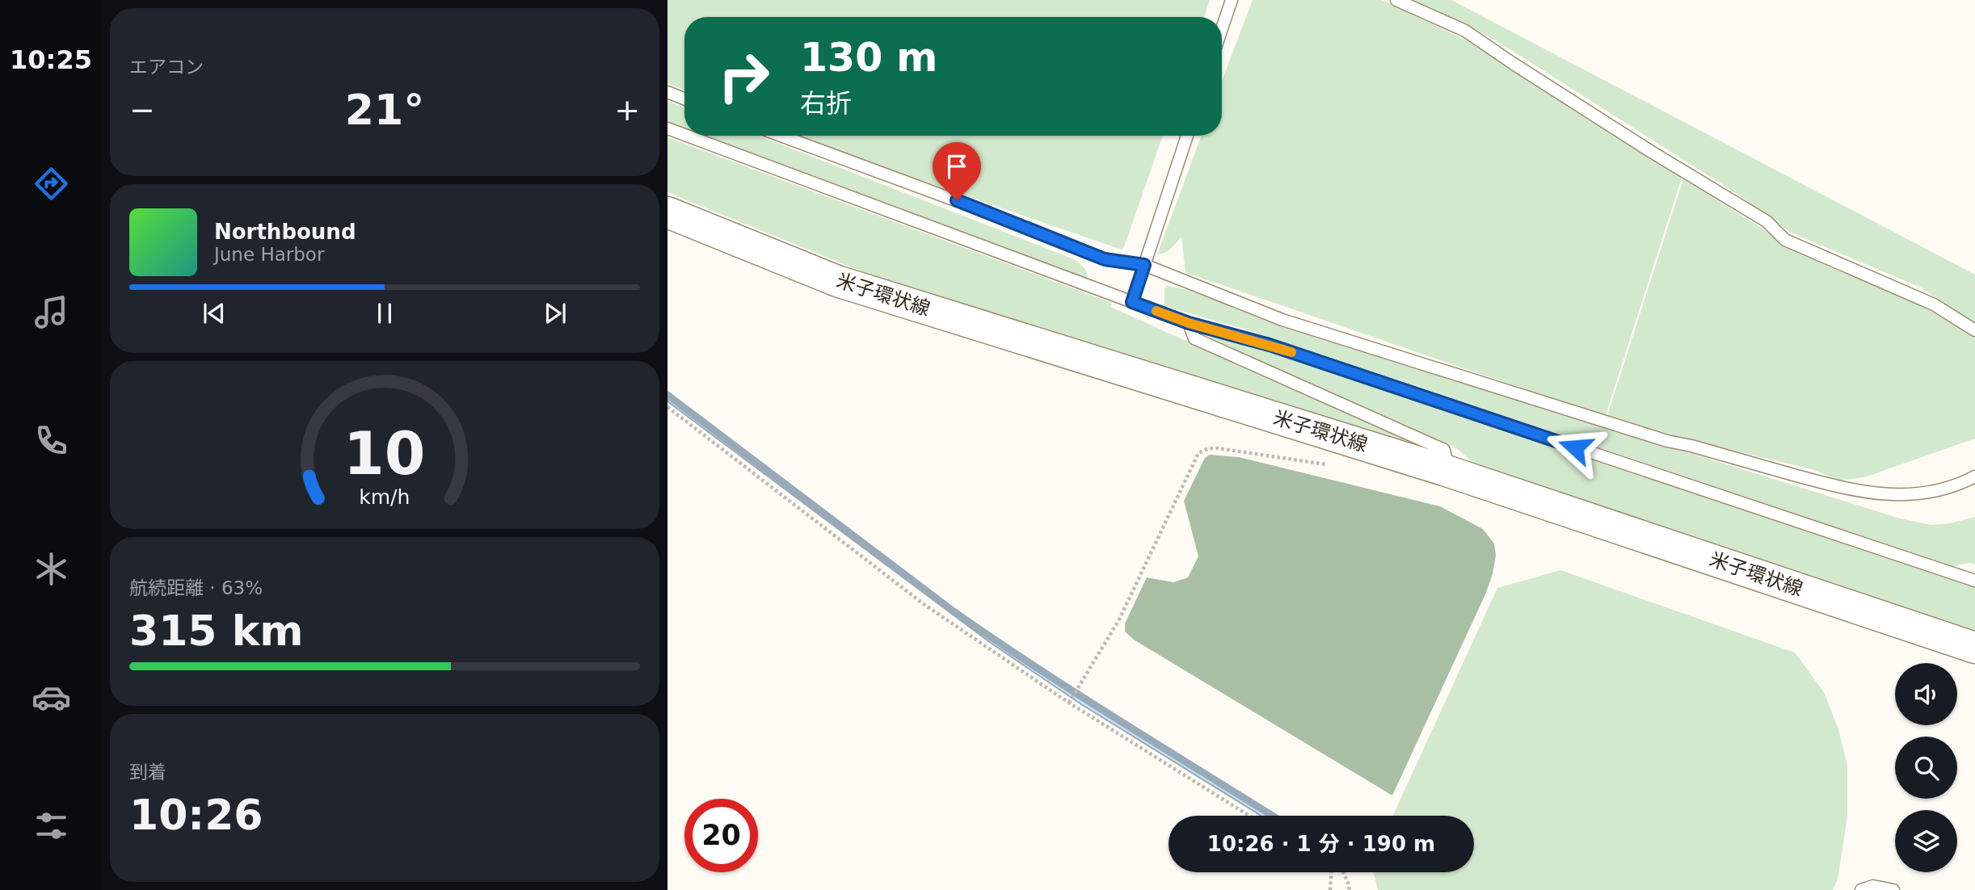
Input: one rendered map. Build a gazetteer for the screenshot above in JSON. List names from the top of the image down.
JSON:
{
  "streets": {
    "main road": ["米子環状線"]
  },
  "page": {
    "tabs": "10:25",
    "tile": [
      "エアコン",
      ["航続距離 · 63%", "315 km"],
      ["到着", "10:26"]
    ],
    "turn": ["130 m", "右折"],
    "heat": ["−", "21°", "+"],
    "song": ["Northbound", "June Harbor"],
    "limit": "20",
    "trip": "10:26 · 1 分 · 190 m",
    "gauge": ["10", "km/h"]
  }
}
